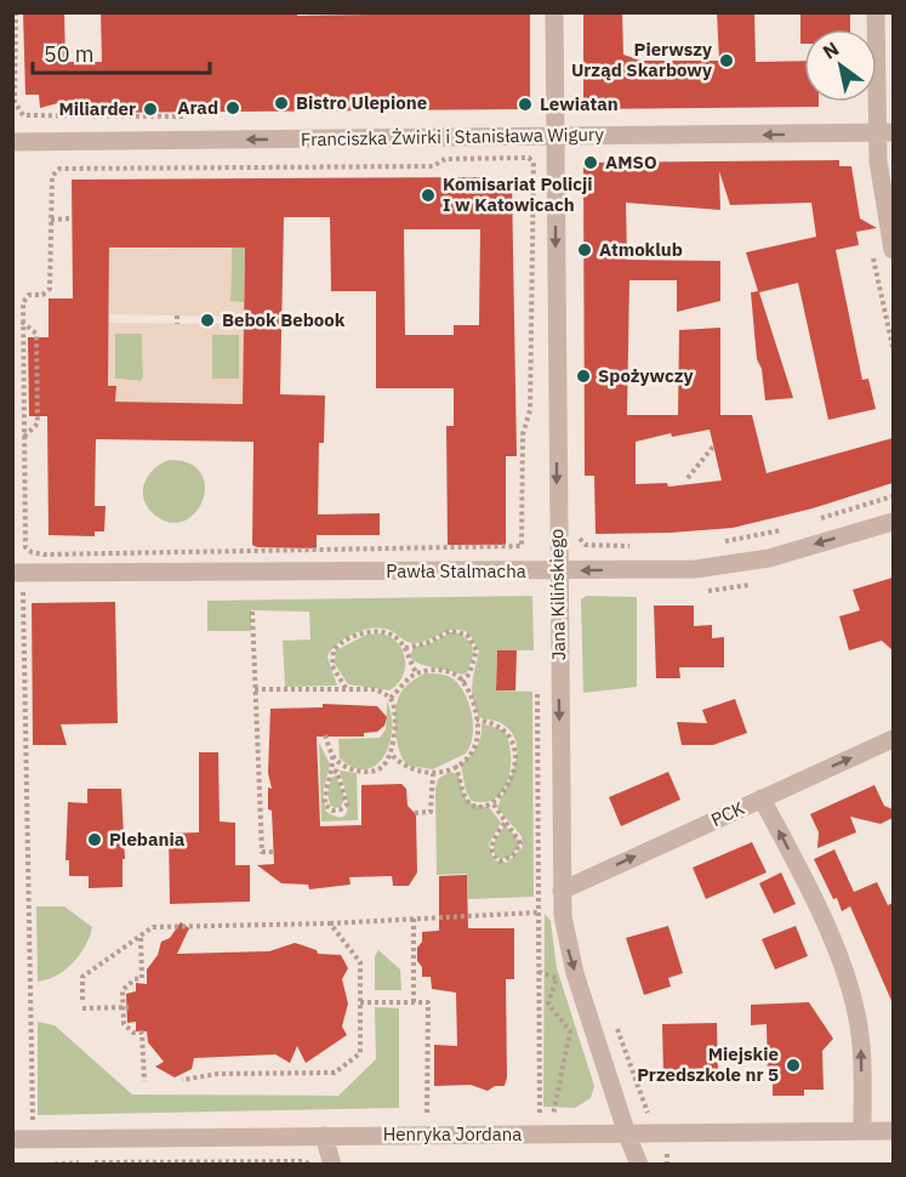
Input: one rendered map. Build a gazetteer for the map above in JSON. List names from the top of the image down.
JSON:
{
  "streets": {
    "street": [
      "Franciszka Żwirki i Stanisława Wigury",
      "Pawła Stalmacha",
      "Jana Kilińskiego",
      "PCK",
      "Henryka Jordana"
    ]
  },
  "crossings": [
    ["Franciszka Żwirki i Stanisława Wigury", "Jana Kilińskiego"],
    ["Pawła Stalmacha", "Jana Kilińskiego"],
    ["Jana Kilińskiego", "PCK"],
    ["Jana Kilińskiego", "Henryka Jordana"]
  ],
  "one_way": [
    "Franciszka Żwirki i Stanisława Wigury",
    "Pawła Stalmacha",
    "Jana Kilińskiego",
    "PCK"
  ],
  "places": [
    "Pierwszy Urząd Skarbowy",
    "Bistro Ulepione",
    "Lewiatan",
    "Arad",
    "Miliarder",
    "AMSO",
    "Komisariat Policji I w Katowicach",
    "Atmoklub",
    "Bebok Bebook",
    "Spożywczy",
    "Plebania",
    "Miejskie Przedszkole nr 5"
  ],
  "scale_bar": "50 m",
  "north": "top left"
}
